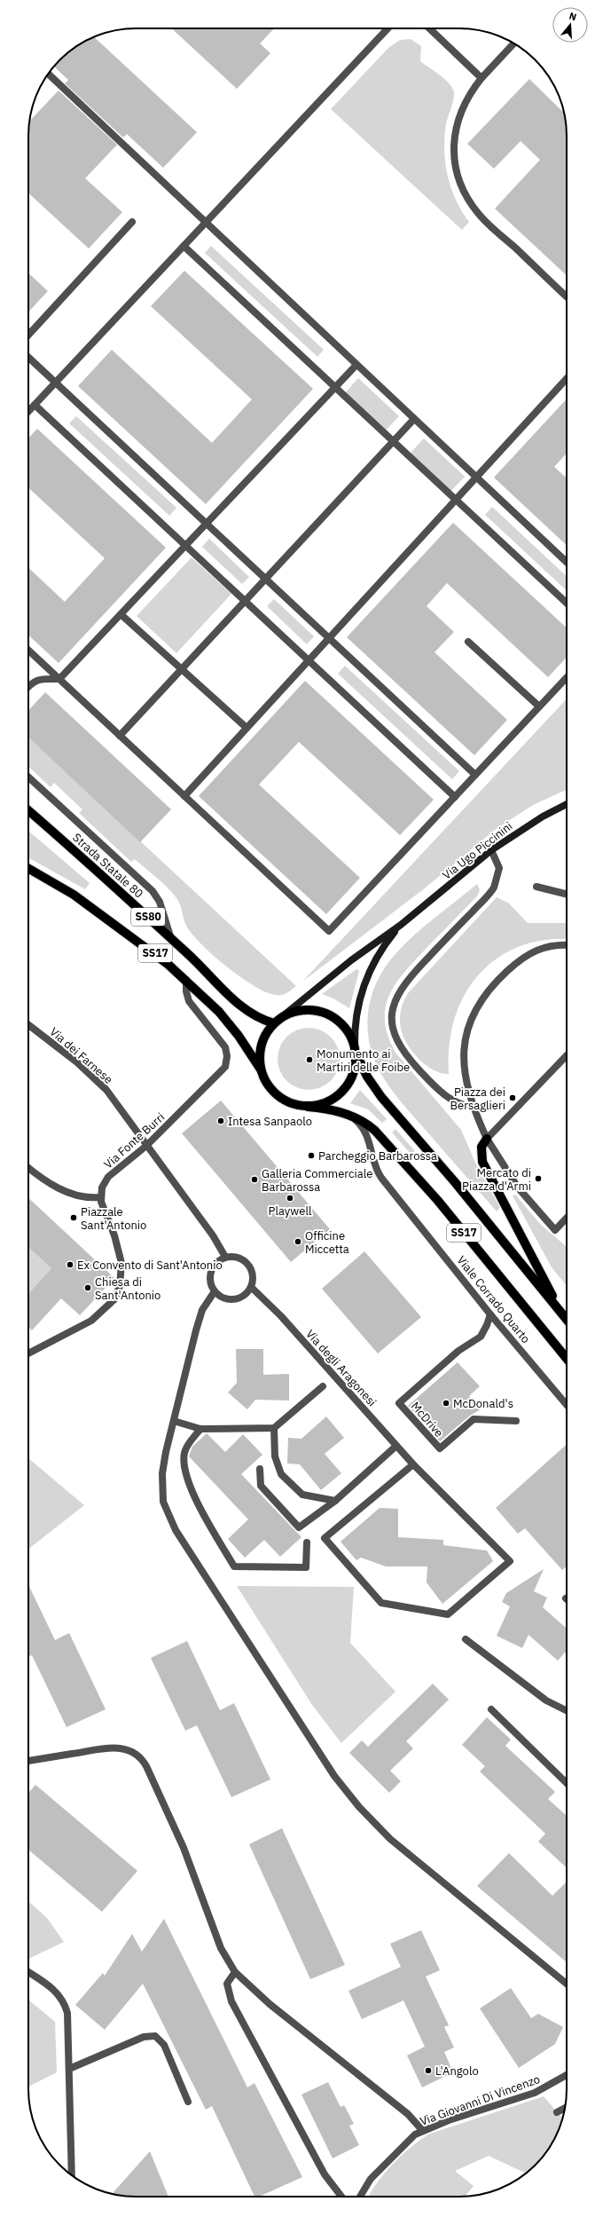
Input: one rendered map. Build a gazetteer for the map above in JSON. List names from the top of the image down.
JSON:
{
  "streets": {
    "main road": [
      "Via Ugo Piccinini",
      "Strada Statale 80",
      "SS80",
      "SS17",
      "Viale Corrado Quarto"
    ],
    "street": [
      "Via dei Farnese",
      "Via Fonte Burri",
      "Via degli Aragonesi",
      "McDrive",
      "Via Giovanni Di Vincenzo"
    ]
  },
  "crossings": [
    ["Via Ugo Piccinini", "Strada Statale 80"],
    ["Via Ugo Piccinini", "SS17"],
    ["Via Ugo Piccinini", "Viale Corrado Quarto"],
    ["Strada Statale 80", "SS17"],
    ["Strada Statale 80", "Viale Corrado Quarto"],
    ["SS17", "Via Fonte Burri"],
    ["SS17", "Viale Corrado Quarto"],
    ["Via dei Farnese", "Via Fonte Burri"],
    ["Viale Corrado Quarto", "McDrive"]
  ],
  "places": [
    "Monumento ai Martiri delle Foibe",
    "Piazza dei Bersaglieri",
    "Intesa Sanpaolo",
    "Parcheggio Barbarossa",
    "Mercato di Piazza d'Armi",
    "Galleria Commerciale Barbarossa",
    "Playwell",
    "Piazzale Sant'Antonio",
    "Officine Miccetta",
    "Ex Convento di Sant'Antonio",
    "Chiesa di Sant'Antonio",
    "McDonald's",
    "L'Angolo"
  ],
  "north": "top"
}
